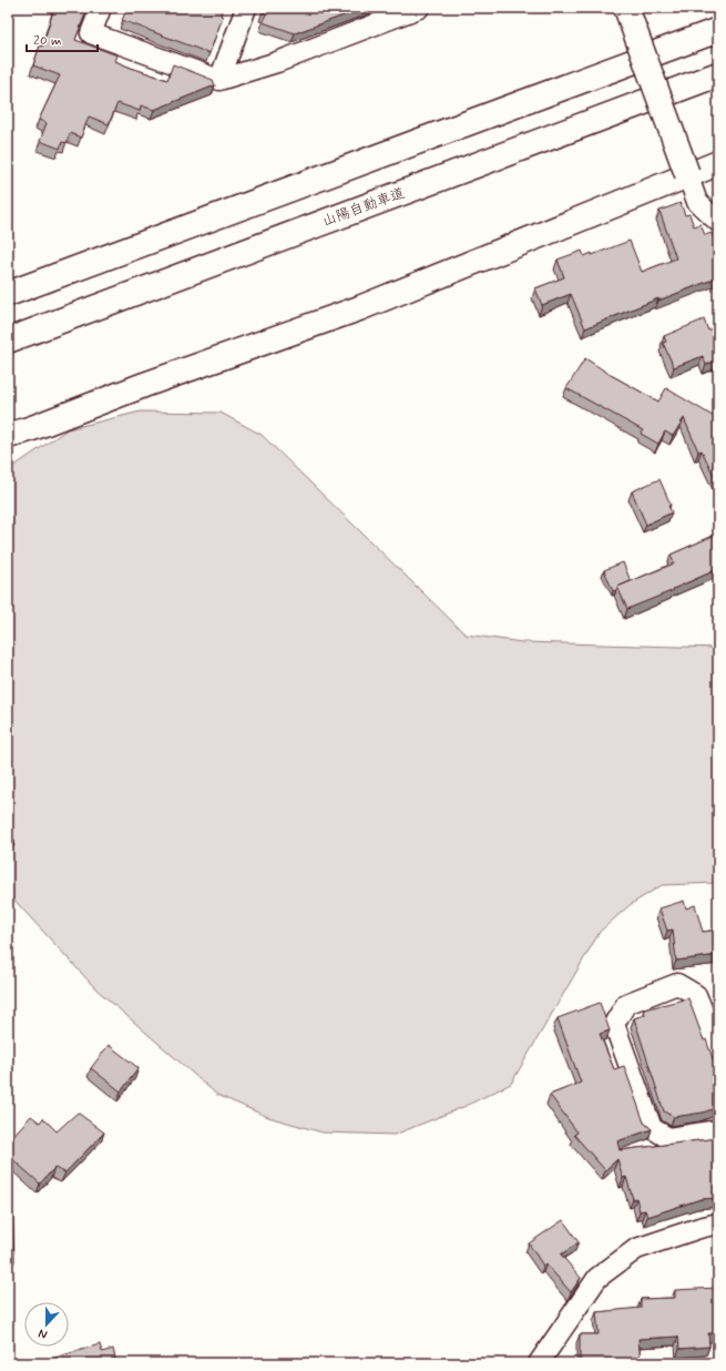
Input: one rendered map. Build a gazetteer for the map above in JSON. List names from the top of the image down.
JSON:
{
  "streets": {
    "main road": ["山陽自動車道"]
  },
  "scale_bar": "20 m",
  "north": "bottom"
}
